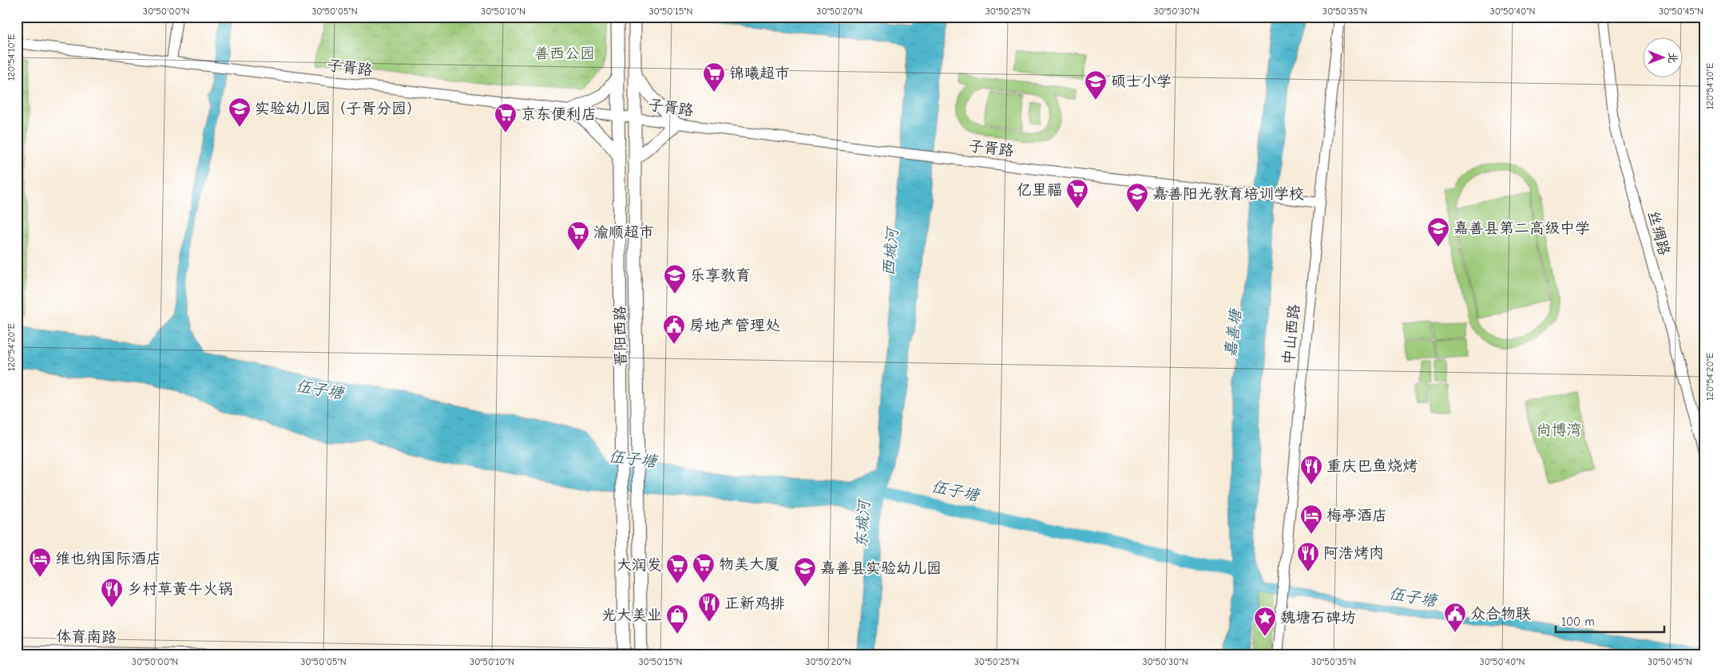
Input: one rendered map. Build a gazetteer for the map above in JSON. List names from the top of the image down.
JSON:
{
  "streets": {
    "main road": ["晋阳西路", "体育南路"],
    "street": ["子胥路", "丝绸路", "中山西路"]
  },
  "crossings": [
    ["子胥路", "中山西路"],
    ["子胥路", "晋阳西路"]
  ],
  "water": [
    "西城河",
    "嘉善塘",
    "伍子塘",
    "东城河"
  ],
  "parks": ["善西公园", "尚博湾"],
  "places": {
    "supermarket": [
      "锦曦超市",
      "京东便利店",
      "亿里福",
      "渝顺超市",
      "物美大厦",
      "大润发"
    ],
    "school or university": [
      "硕士小学",
      "实验幼儿园（子胥分园）",
      "嘉善阳光教育培训学校",
      "嘉善县第二高级中学",
      "乐享教育",
      "嘉善县实验幼儿园"
    ],
    "public building": ["房地产管理处", "众合物联"],
    "restaurant": [
      "重庆巴鱼烧烤",
      "阿浩烤肉",
      "乡村草黄牛火锅",
      "正新鸡排"
    ],
    "hotel": ["梅亭酒店", "维也纳国际酒店"],
    "shop": ["光大美业"],
    "place": ["魏塘石碑坊"]
  },
  "scale_bar": "100 m",
  "north": "right",
  "coordinates": [
    "30°50'00\"N",
    "30°50'05\"N",
    "30°50'10\"N",
    "30°50'15\"N",
    "30°50'20\"N",
    "30°50'25\"N",
    "30°50'30\"N",
    "30°50'35\"N",
    "30°50'40\"N",
    "30°50'45\"N",
    "120°54'10\"E",
    "120°54'20\"E"
  ]
}
